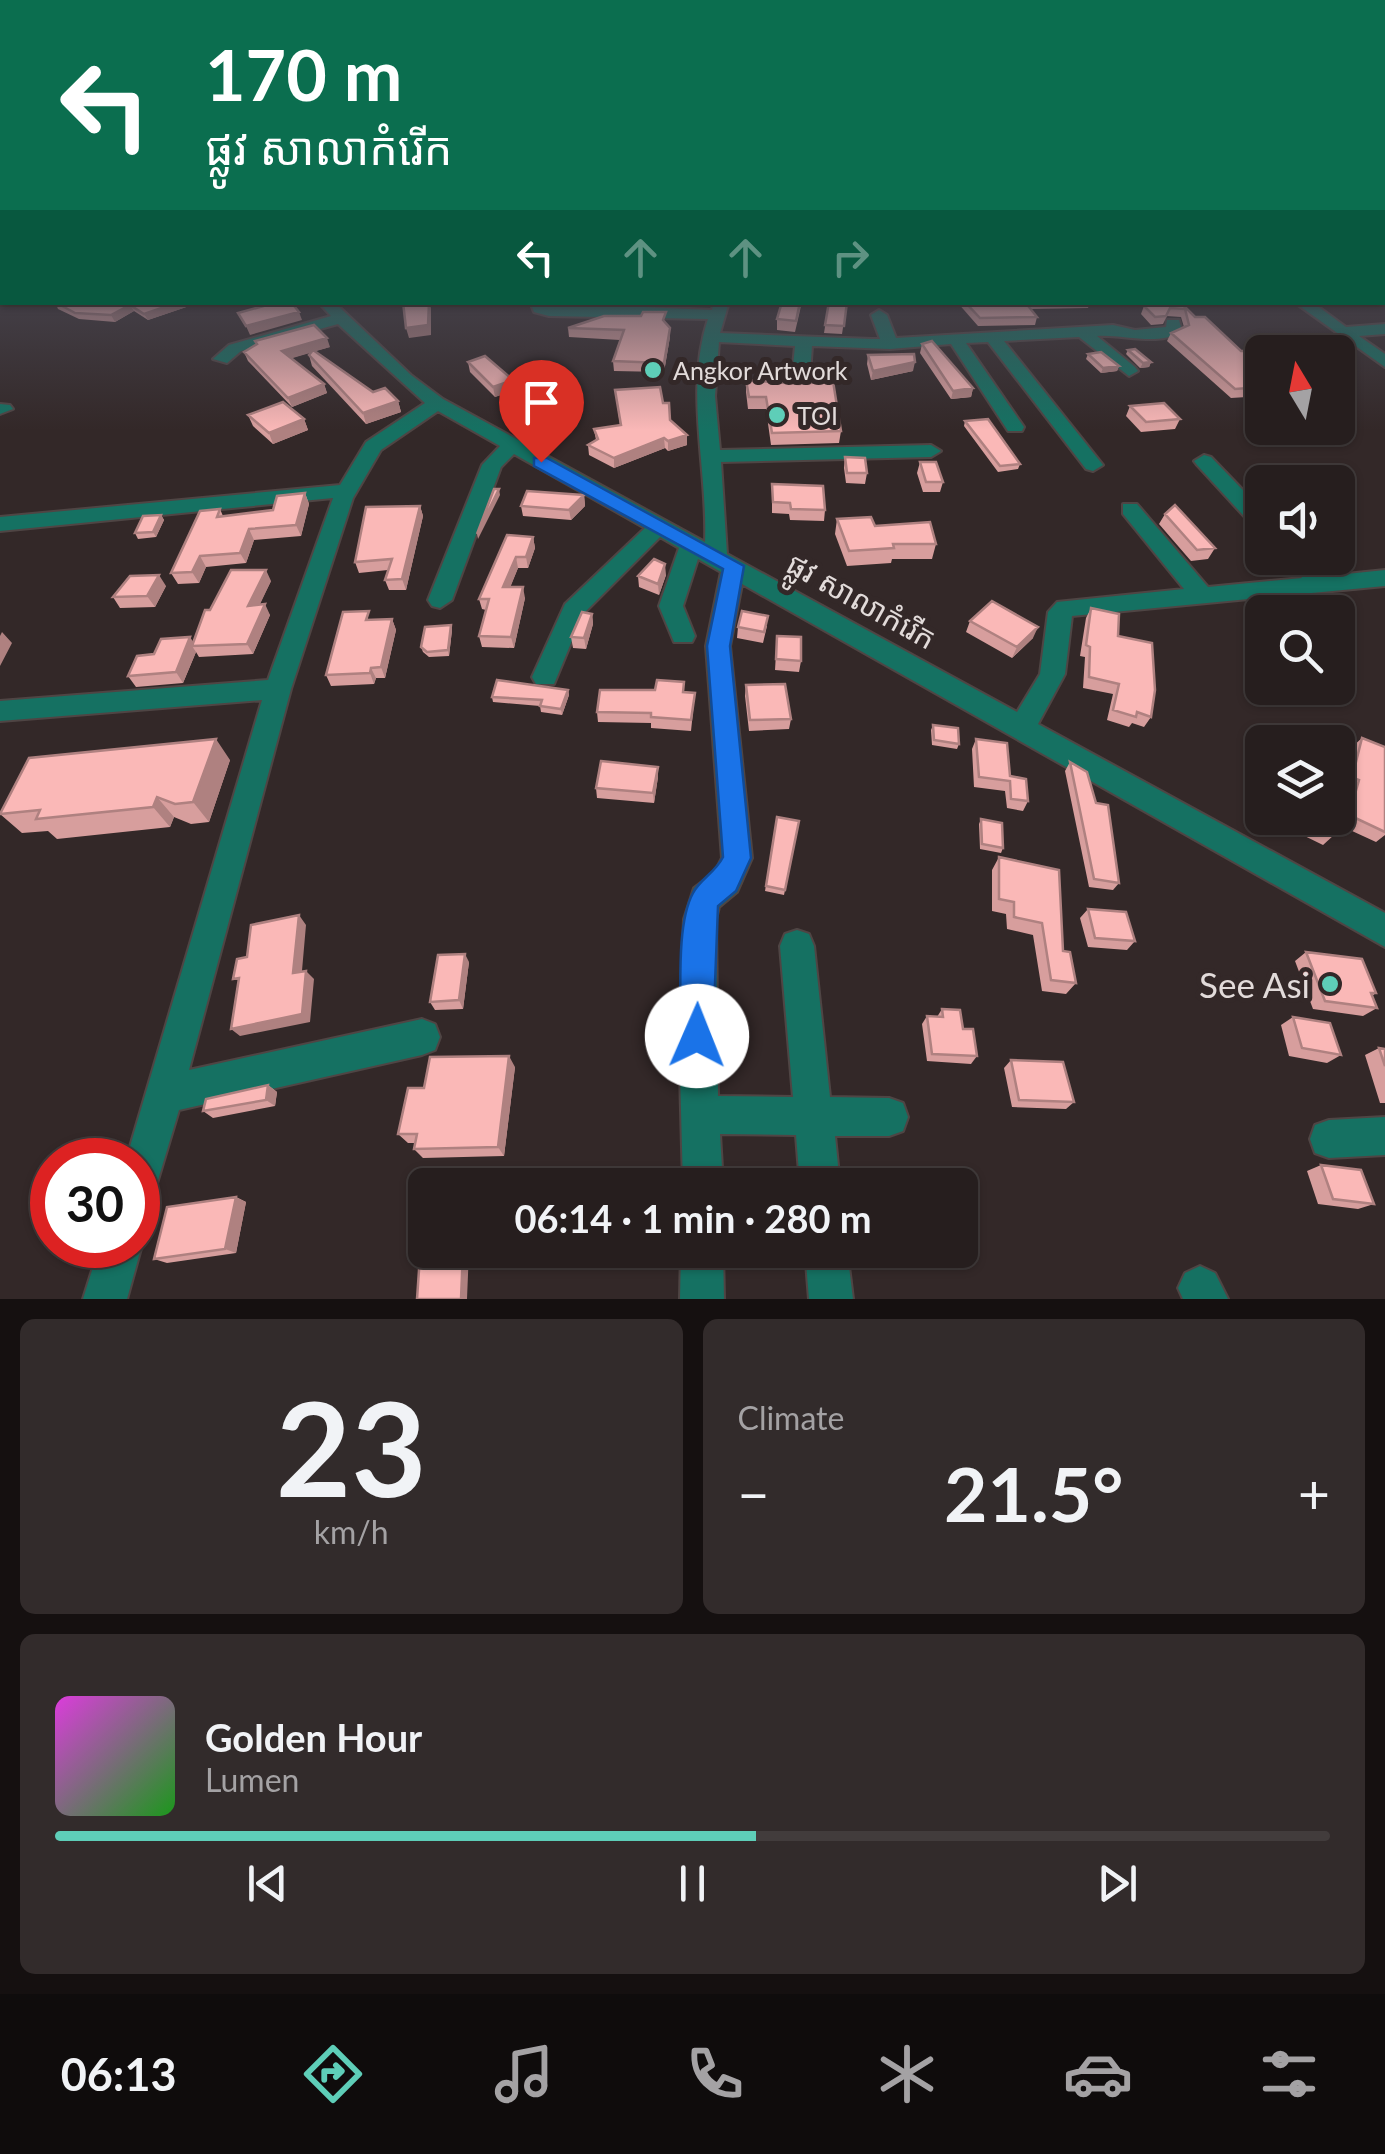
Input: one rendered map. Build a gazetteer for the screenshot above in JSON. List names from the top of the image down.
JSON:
{
  "streets": {
    "street": ["ផ្លូវ សាលាកំរើក"]
  },
  "places": ["Angkor Artwork", "TOI", "See Asi"],
  "north": "top",
  "page": {
    "turn": ["170 m", "ផ្លូវ សាលាកំរើក"],
    "limit": "30",
    "trip": "06:14 · 1 min · 280 m",
    "tile": [
      ["23", "km/h"],
      "Climate"
    ],
    "heat": ["−", "21.5°", "+"],
    "song": ["Golden Hour", "Lumen"],
    "tabs": "06:13"
  }
}
